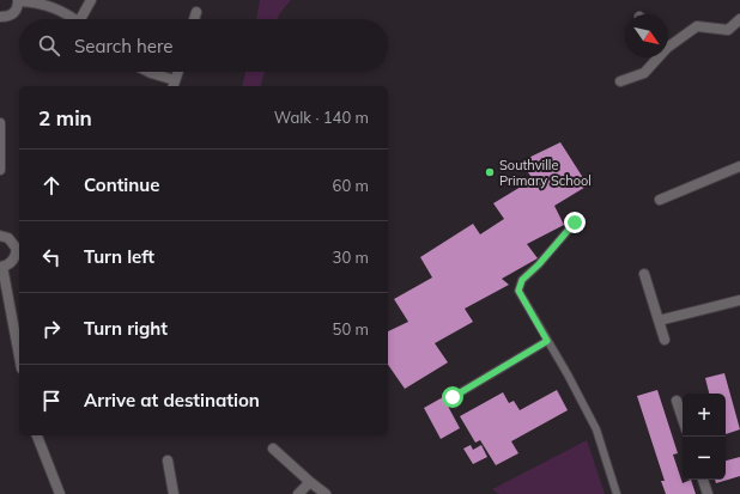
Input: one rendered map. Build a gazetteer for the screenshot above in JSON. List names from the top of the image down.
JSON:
{
  "places": ["Southville Primary School"],
  "north": "bottom right",
  "page": {
    "search": "Search here",
    "heading": ["2 min", "Walk · 140 m"],
    "list": [
      ["Continue", "60 m"],
      ["Turn left", "30 m"],
      ["Turn right", "50 m"],
      "Arrive at destination"
    ],
    "map_buttons": ["+", "−"]
  }
}
